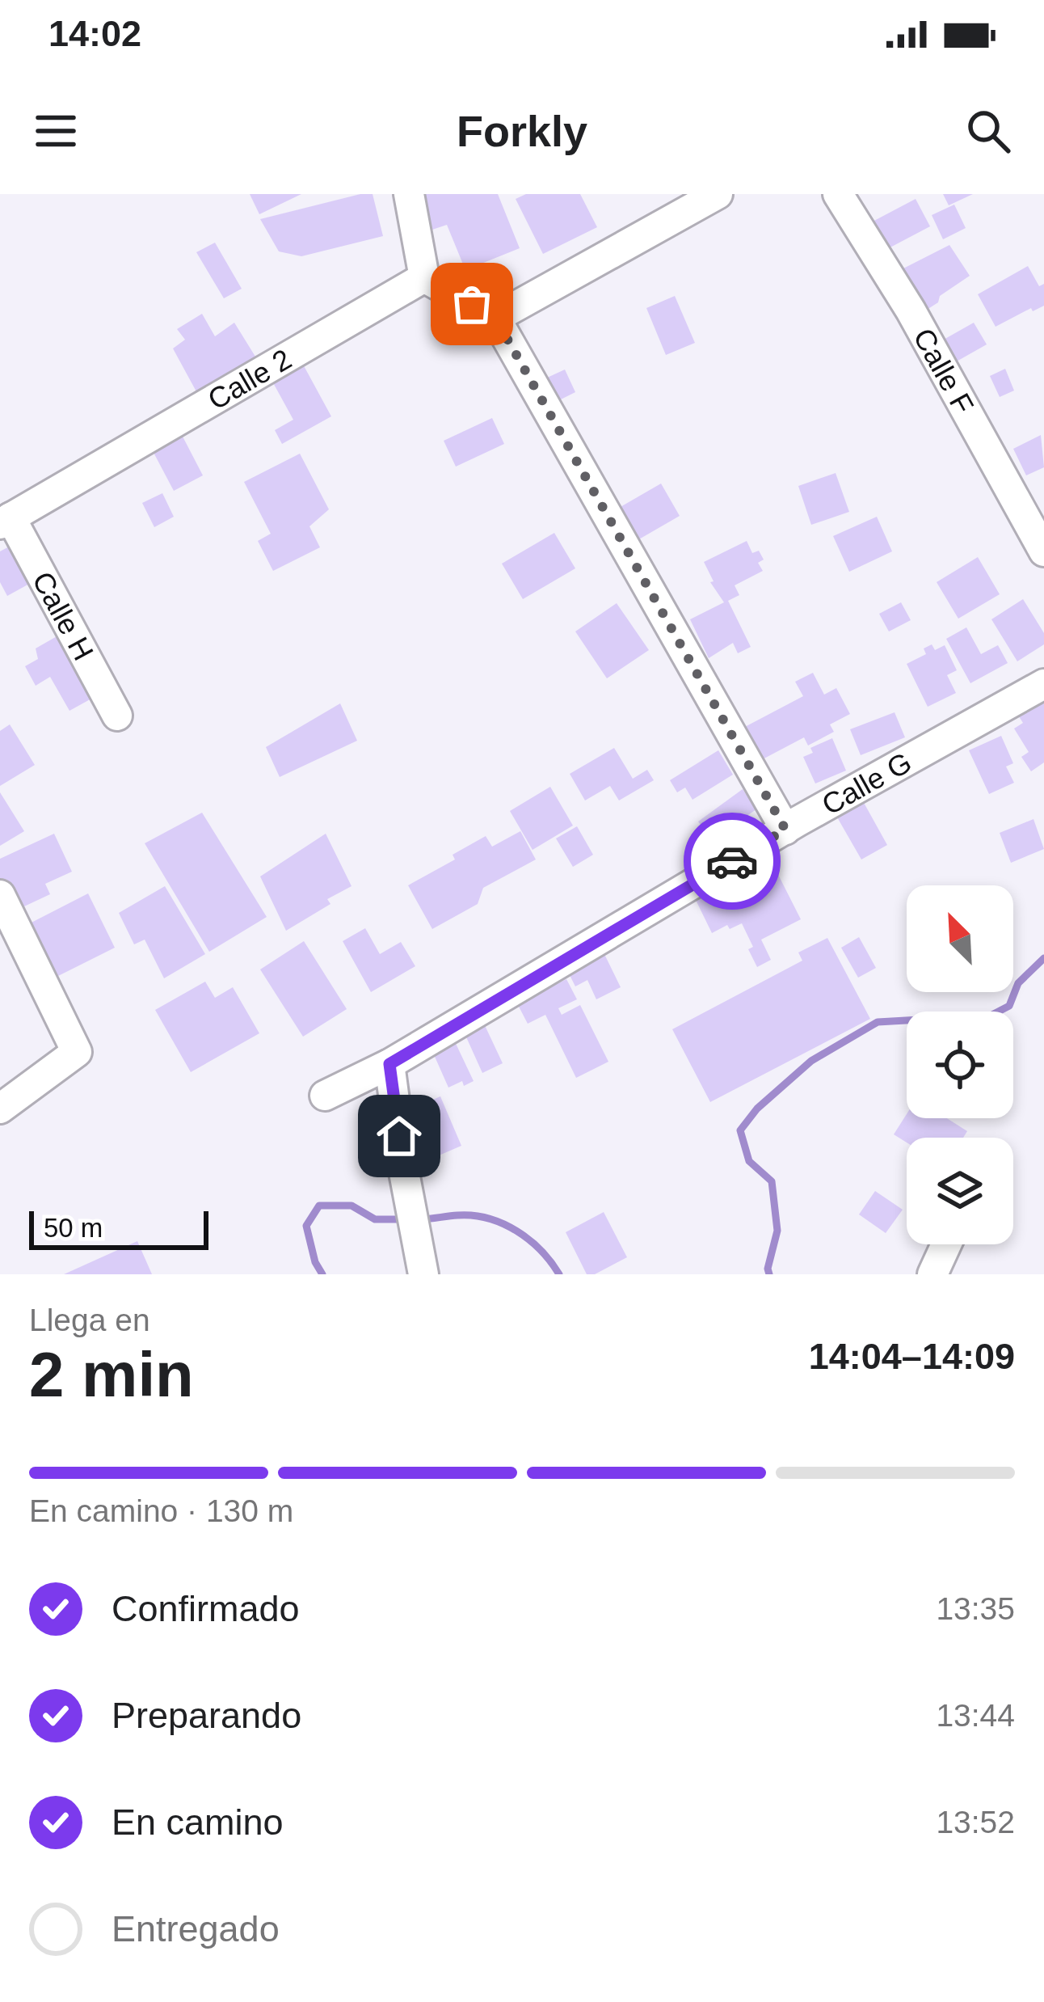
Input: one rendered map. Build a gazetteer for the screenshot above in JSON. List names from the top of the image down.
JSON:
{
  "streets": {
    "street": [
      "Calle F",
      "Calle 2",
      "Calle H",
      "Calle G"
    ]
  },
  "crossings": [
    ["Calle 2", "Calle H"]
  ],
  "scale_bar": "50 m",
  "north": "top left",
  "page": {
    "status": "14:02",
    "header": "Forkly",
    "scale": "50 m",
    "heading": ["2 min", "Llega en", "14:04–14:09"],
    "bar": "En camino · 130 m",
    "list": [
      ["Confirmado", "13:35"],
      ["Preparando", "13:44"],
      ["En camino", "13:52"],
      "Entregado"
    ]
  }
}
